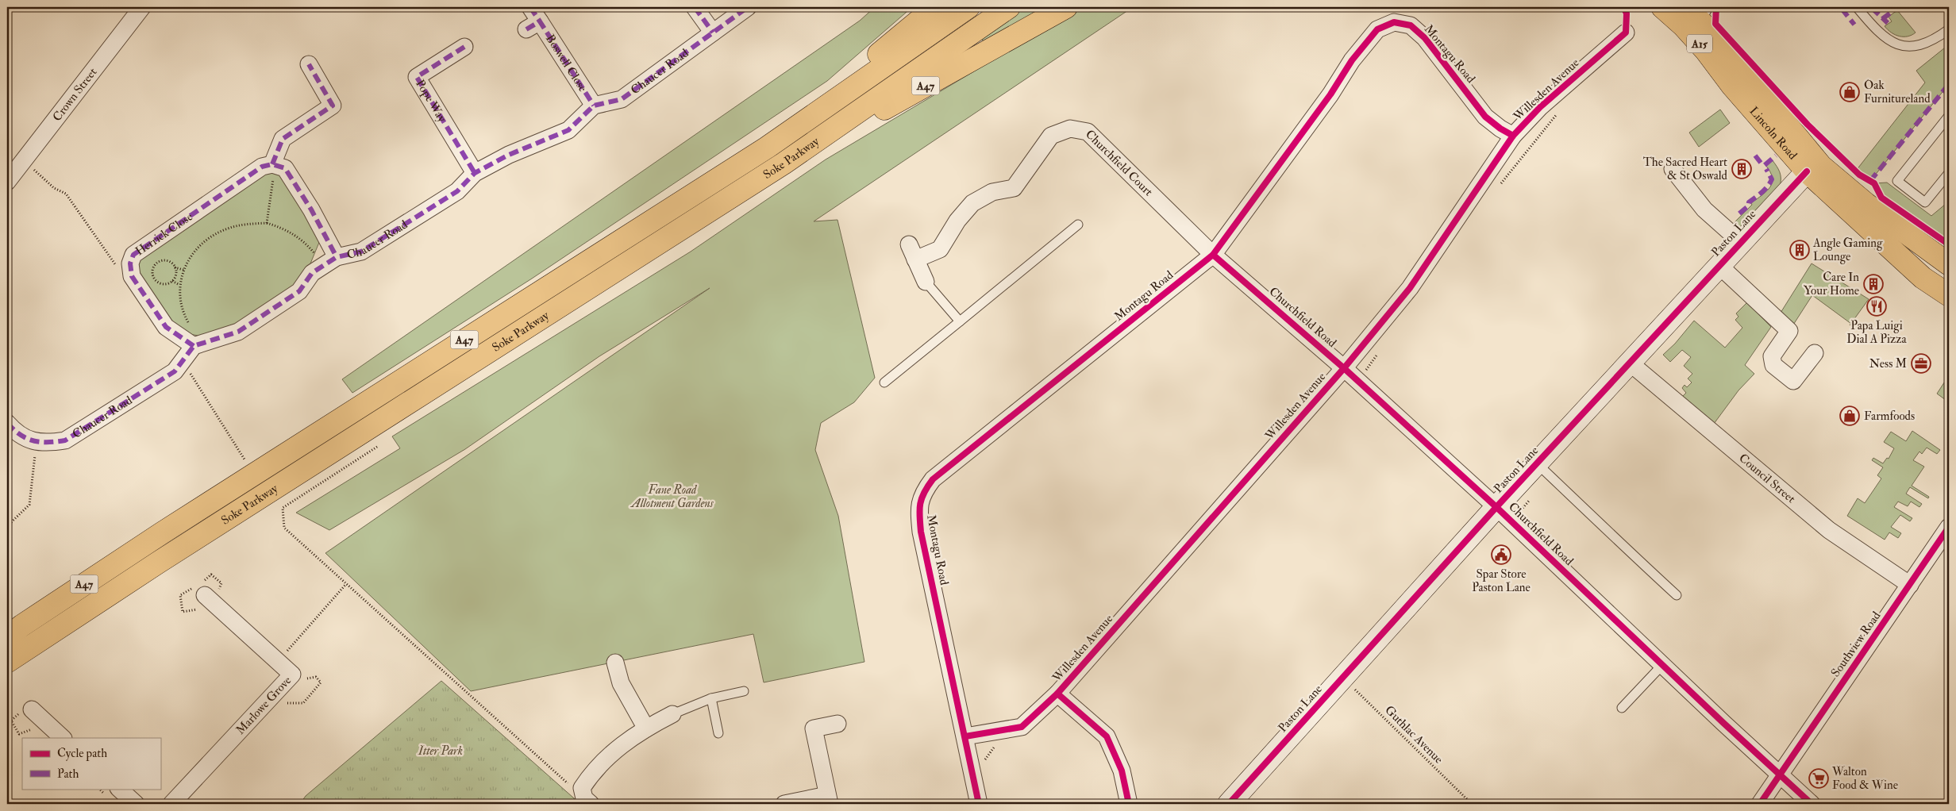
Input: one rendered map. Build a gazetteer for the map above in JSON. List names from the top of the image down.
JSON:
{
  "streets": {
    "highway": [
      "A15",
      "A47",
      "Lincoln Road",
      "Soke Parkway"
    ],
    "street": [
      "Montagu Road",
      "Boswell Close",
      "Chaucer Road",
      "Willesden Avenue",
      "Crown Street",
      "Pope Way",
      "Churchfield Court",
      "Paston Lane",
      "Herrick Close",
      "Churchfield Road",
      "Council Street",
      "Southview Road",
      "Marlowe Grove"
    ],
    "path": ["Guthlac Avenue"]
  },
  "crossings": [
    ["Montagu Road", "Willesden Avenue"],
    ["Montagu Road", "Churchfield Court"],
    ["Montagu Road", "Churchfield Road"],
    ["Boswell Close", "Chaucer Road"],
    ["Chaucer Road", "Pope Way"],
    ["A47", "Soke Parkway"],
    ["Willesden Avenue", "Churchfield Road"],
    ["Lincoln Road", "Paston Lane"],
    ["Churchfield Court", "Churchfield Road"],
    ["Paston Lane", "Churchfield Road"],
    ["Paston Lane", "Council Street"],
    ["Paston Lane", "Guthlac Avenue"],
    ["Churchfield Road", "Southview Road"],
    ["Council Street", "Southview Road"]
  ],
  "parks": ["Fane Road Allotment Gardens", "Itter Park"],
  "places": {
    "shop": ["Oak Furnitureland", "Farmfoods"],
    "building": ["The Sacred Heart & St Oswald", "Angle Gaming Lounge", "Care In Your Home"],
    "restaurant": ["Papa Luigi Dial A Pizza"],
    "office": ["Ness M"],
    "public building": ["Spar Store Paston Lane"],
    "supermarket": ["Walton Food & Wine"]
  },
  "legend": ["Cycle path", "Path"]
}
